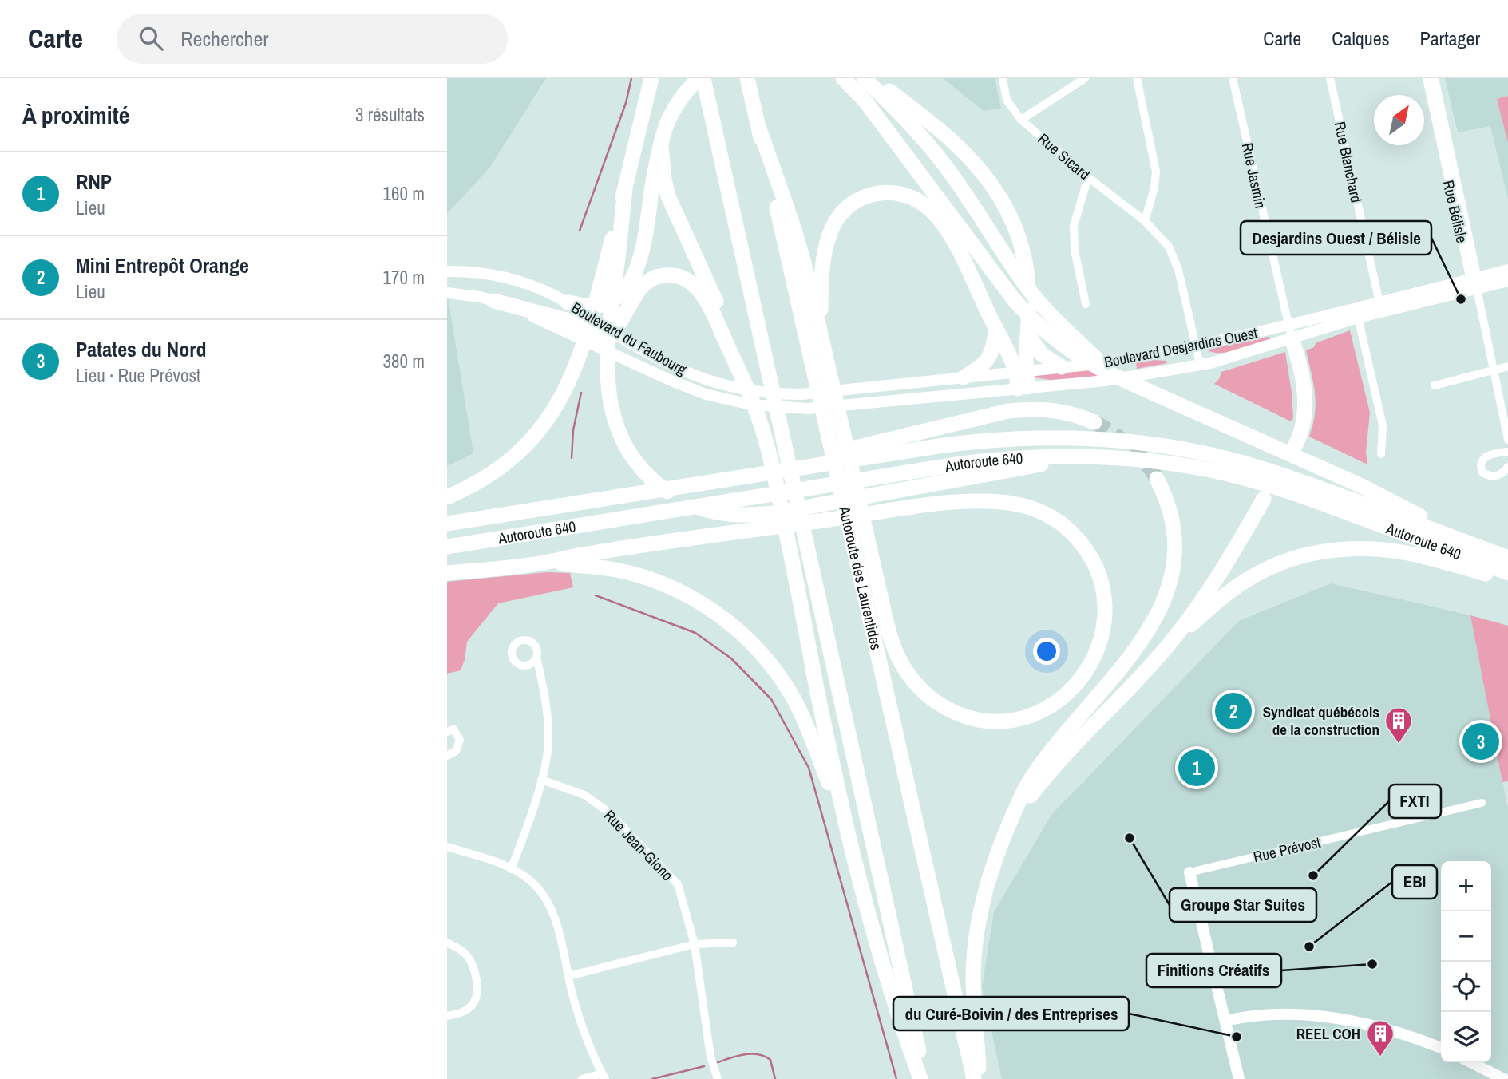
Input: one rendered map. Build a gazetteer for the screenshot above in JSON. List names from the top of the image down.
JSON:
{
  "streets": {
    "highway": ["Autoroute 640", "Autoroute des Laurentides"],
    "street": [
      "Rue Sicard",
      "Rue Blanchard",
      "Rue Jasmin",
      "Rue Bélisle",
      "Boulevard du Faubourg",
      "Boulevard Desjardins Ouest",
      "Rue Jean-Giono",
      "Rue Prévost"
    ]
  },
  "crossings": [
    ["Rue Sicard", "Boulevard Desjardins Ouest"],
    ["Rue Blanchard", "Boulevard Desjardins Ouest"],
    ["Rue Jasmin", "Boulevard Desjardins Ouest"],
    ["Rue Bélisle", "Boulevard Desjardins Ouest"],
    ["Boulevard du Faubourg", "Boulevard Desjardins Ouest"]
  ],
  "places": {
    "other": [
      "Desjardins Ouest / Bélisle",
      "Groupe Star Suites",
      "FXTI",
      "EBI",
      "Finitions Créatifs",
      "du Curé-Boivin / des Entreprises"
    ],
    "building": ["Syndicat québécois de la construction", "REEL COH"]
  },
  "north": "top right",
  "page": {
    "header": "Carte",
    "search": "Rechercher",
    "nav": ["Carte", "Calques", "Partager"],
    "heading": ["À proximité", "3 résultats"],
    "list": [
      {
        "mark": "1",
        "name": "RNP",
        "note": "Lieu",
        "value": "160 m"
      },
      {
        "mark": "2",
        "name": "Mini Entrepôt Orange",
        "note": "Lieu",
        "value": "170 m"
      },
      {
        "mark": "3",
        "name": "Patates du Nord",
        "note": "Lieu · Rue Prévost",
        "value": "380 m"
      }
    ],
    "pins": ["2", "3", "1"],
    "map_buttons": ["+", "−"]
  }
}
